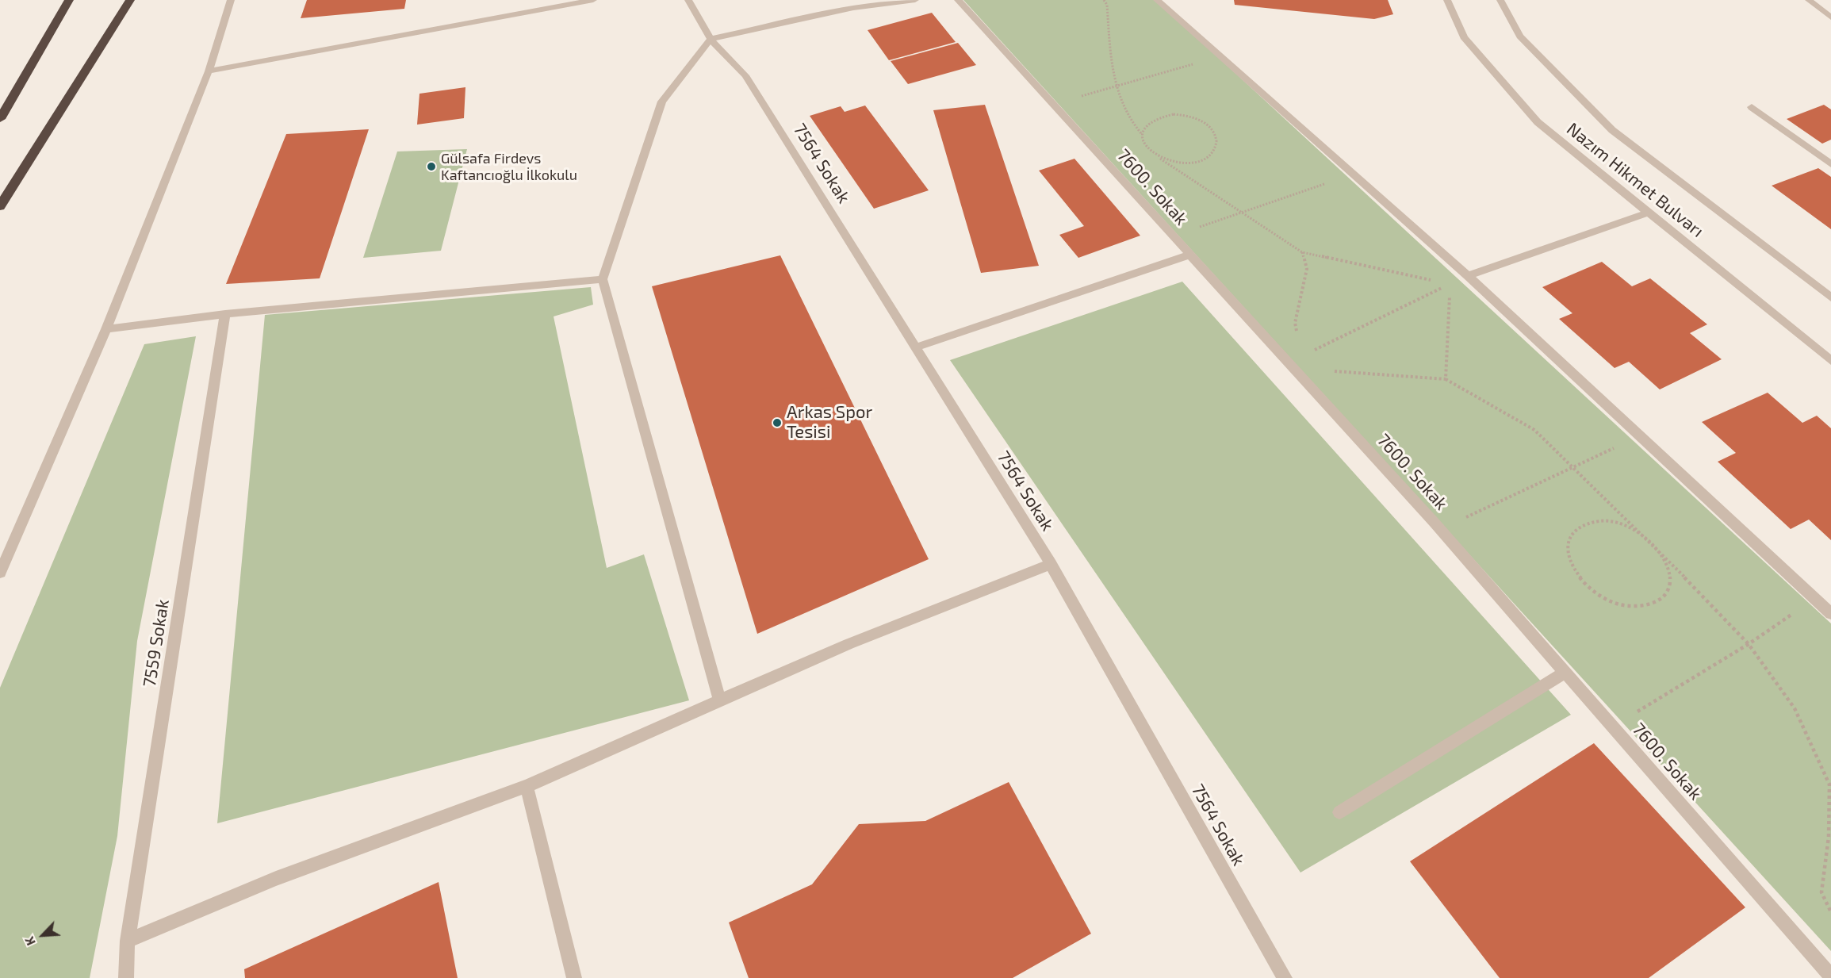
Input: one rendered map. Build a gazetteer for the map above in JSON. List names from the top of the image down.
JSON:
{
  "streets": {
    "street": [
      "7564 Sokak",
      "Nazım Hikmet Bulvarı",
      "7600. Sokak",
      "7559 Sokak"
    ]
  },
  "places": ["Gülsafa Firdevs Kaftancıoğlu İlkokulu", "Arkas Spor Tesisi"],
  "north": "bottom left"
}
